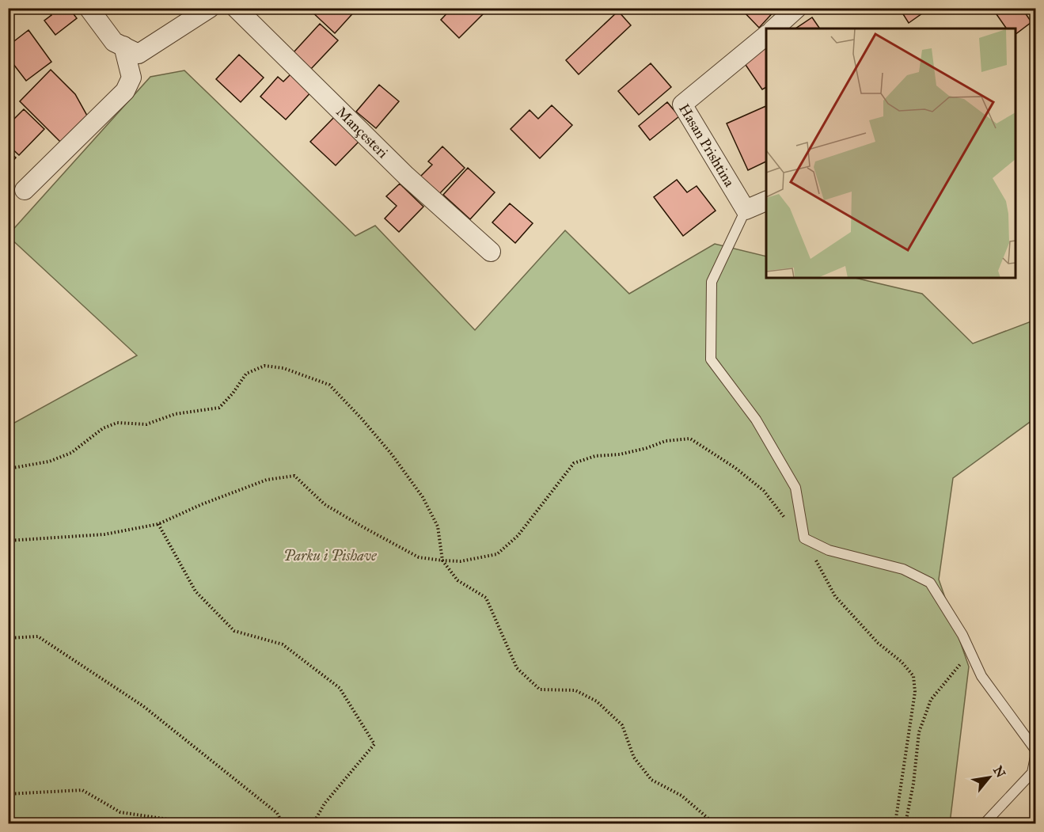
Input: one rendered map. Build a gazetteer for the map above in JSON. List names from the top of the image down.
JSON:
{
  "streets": {
    "street": ["Mançesteri", "Hasan Prishtina"]
  },
  "parks": ["Parku i Pishave"],
  "north": "top right"
}
